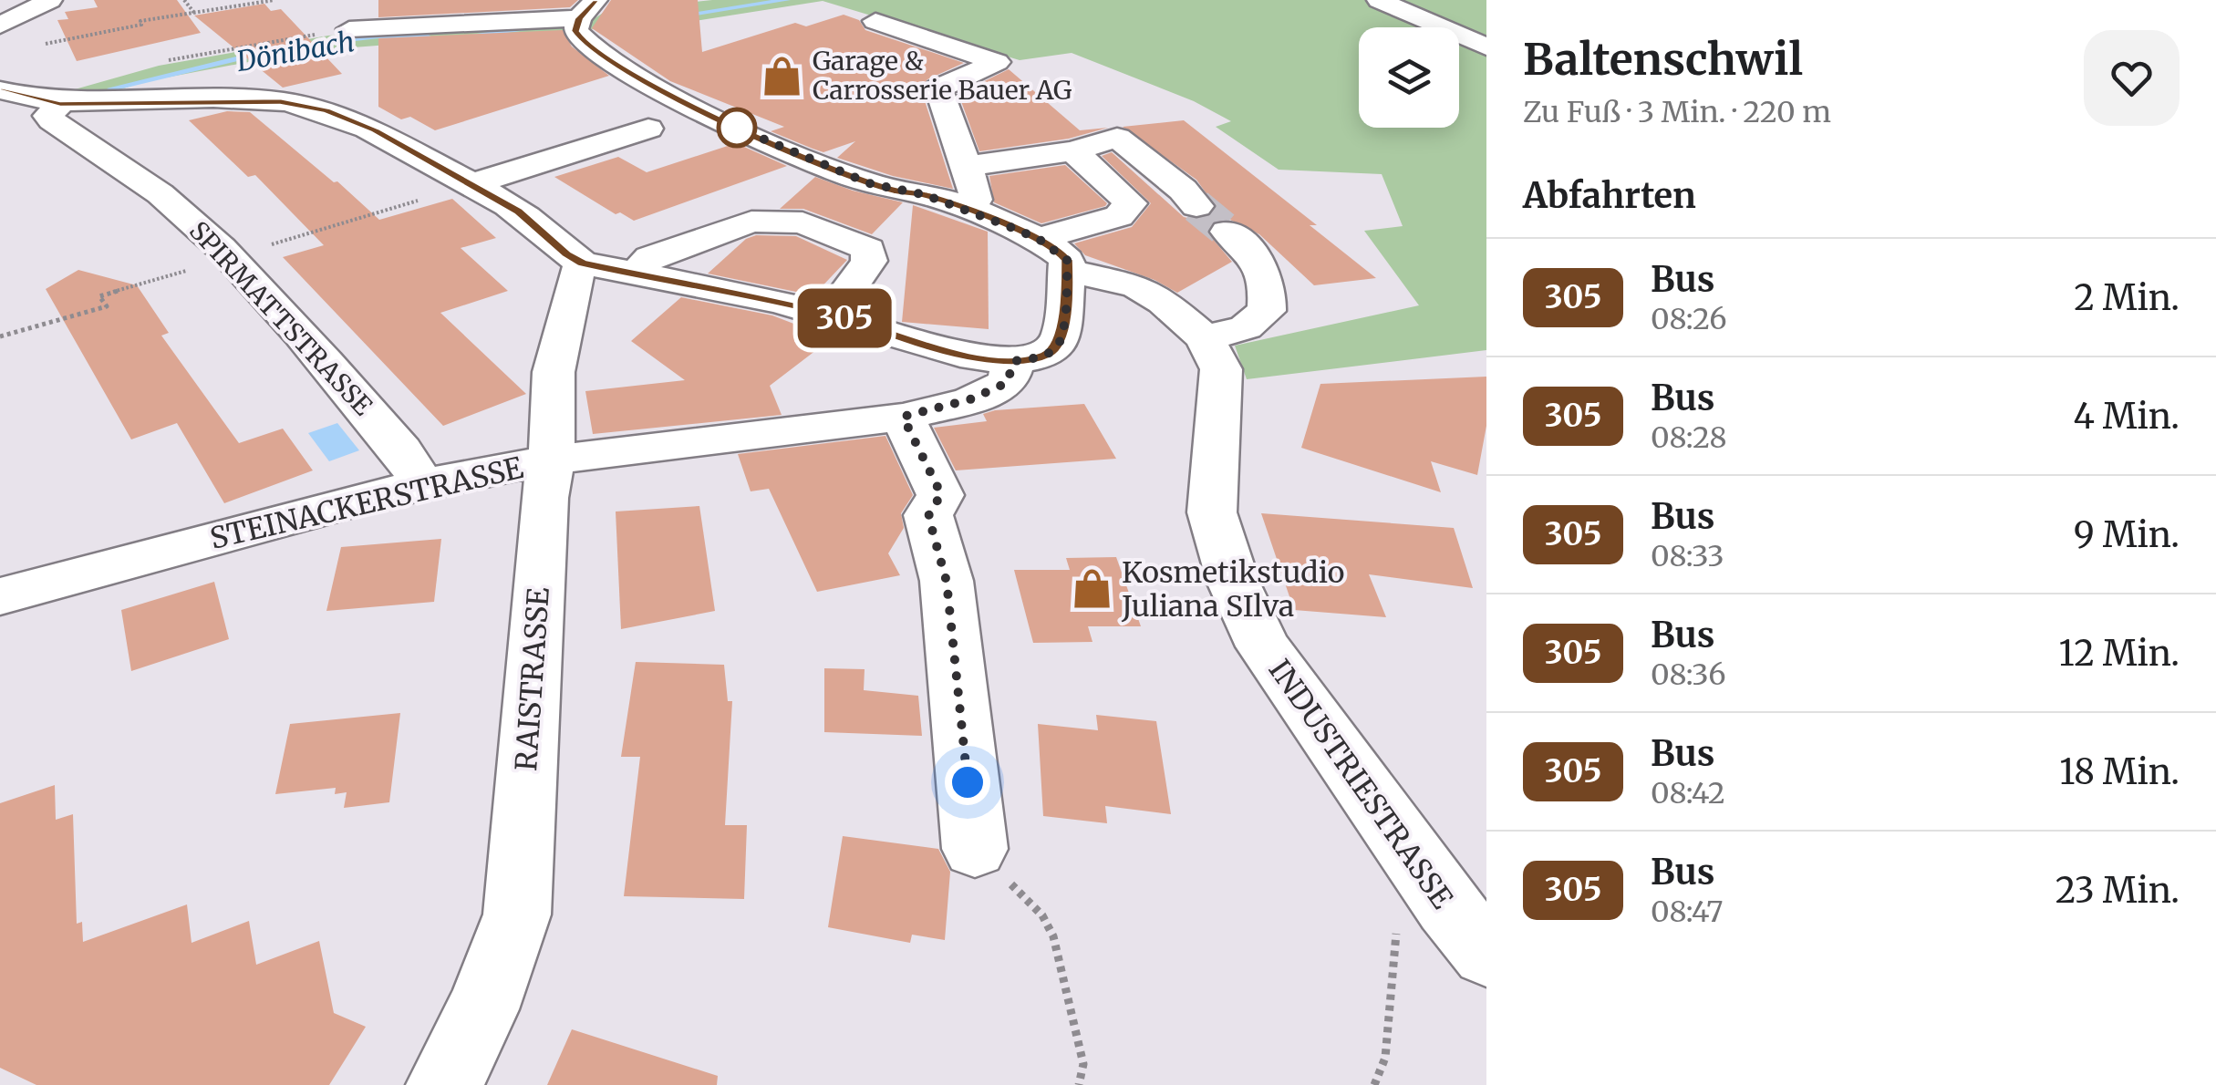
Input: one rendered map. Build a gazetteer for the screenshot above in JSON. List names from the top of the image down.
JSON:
{
  "streets": {
    "street": [
      "SPIRMATTSTRASSE",
      "STEINACKERSTRASSE",
      "RAISTRASSE",
      "INDUSTRIESTRASSE"
    ]
  },
  "crossings": [
    ["SPIRMATTSTRASSE", "STEINACKERSTRASSE"],
    ["STEINACKERSTRASSE", "RAISTRASSE"]
  ],
  "water": ["Dönibach"],
  "places": {
    "shop": ["Garage & Carrosserie Bauer AG", "Kosmetikstudio Juliana SIlva"]
  },
  "lines": ["bus line 305"],
  "page": {
    "on_map": "305",
    "heading": [
      ["Baltenschwil", "Zu Fuß · 3 Min. · 220 m"],
      "Abfahrten"
    ],
    "list": [
      {
        "mark": "305",
        "name": "Bus",
        "note": "08:26",
        "value": "2 Min."
      },
      {
        "mark": "305",
        "name": "Bus",
        "note": "08:28",
        "value": "4 Min."
      },
      {
        "mark": "305",
        "name": "Bus",
        "note": "08:33",
        "value": "9 Min."
      },
      {
        "mark": "305",
        "name": "Bus",
        "note": "08:36",
        "value": "12 Min."
      },
      {
        "mark": "305",
        "name": "Bus",
        "note": "08:42",
        "value": "18 Min."
      },
      {
        "mark": "305",
        "name": "Bus",
        "note": "08:47",
        "value": "23 Min."
      }
    ]
  }
}
